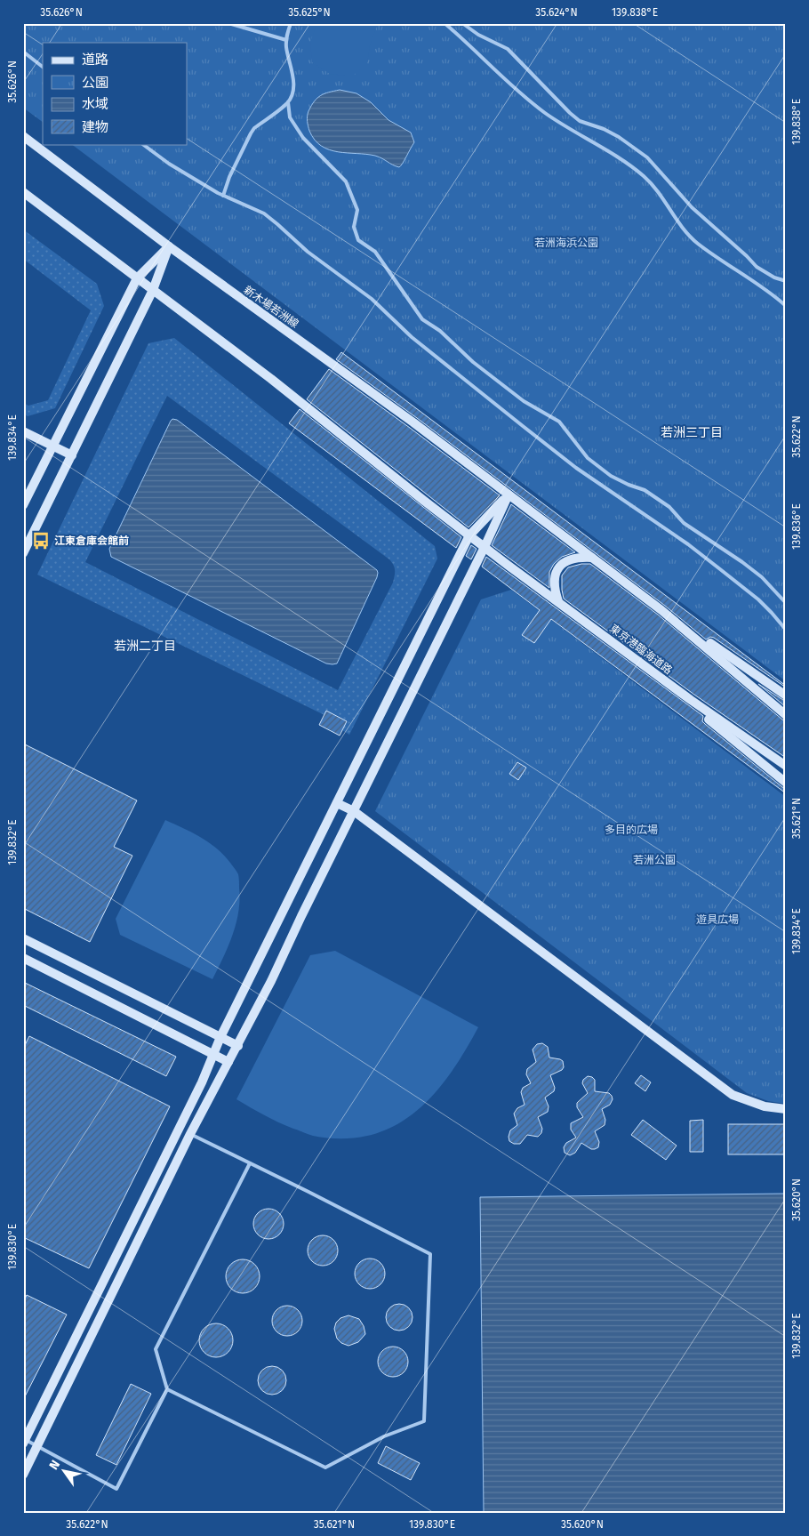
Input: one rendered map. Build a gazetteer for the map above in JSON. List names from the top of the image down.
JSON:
{
  "streets": {
    "street": ["新木場若洲線", "東京港臨海道路"]
  },
  "districts": ["若洲三丁目", "若洲二丁目"],
  "parks": [
    "若洲海浜公園",
    "多目的広場",
    "若洲公園",
    "遊具広場"
  ],
  "places": {
    "bus stop": ["江東倉庫会館前"]
  },
  "legend": [
    "道路",
    "公園",
    "水域",
    "建物"
  ],
  "north": "top left",
  "coordinates": [
    "35.626°N",
    "35.625°N",
    "35.624°N",
    "139.838°E",
    "35.622°N",
    "139.834°E",
    "139.836°E",
    "35.621°N",
    "139.832°E",
    "35.620°N",
    "139.830°E"
  ]
}
